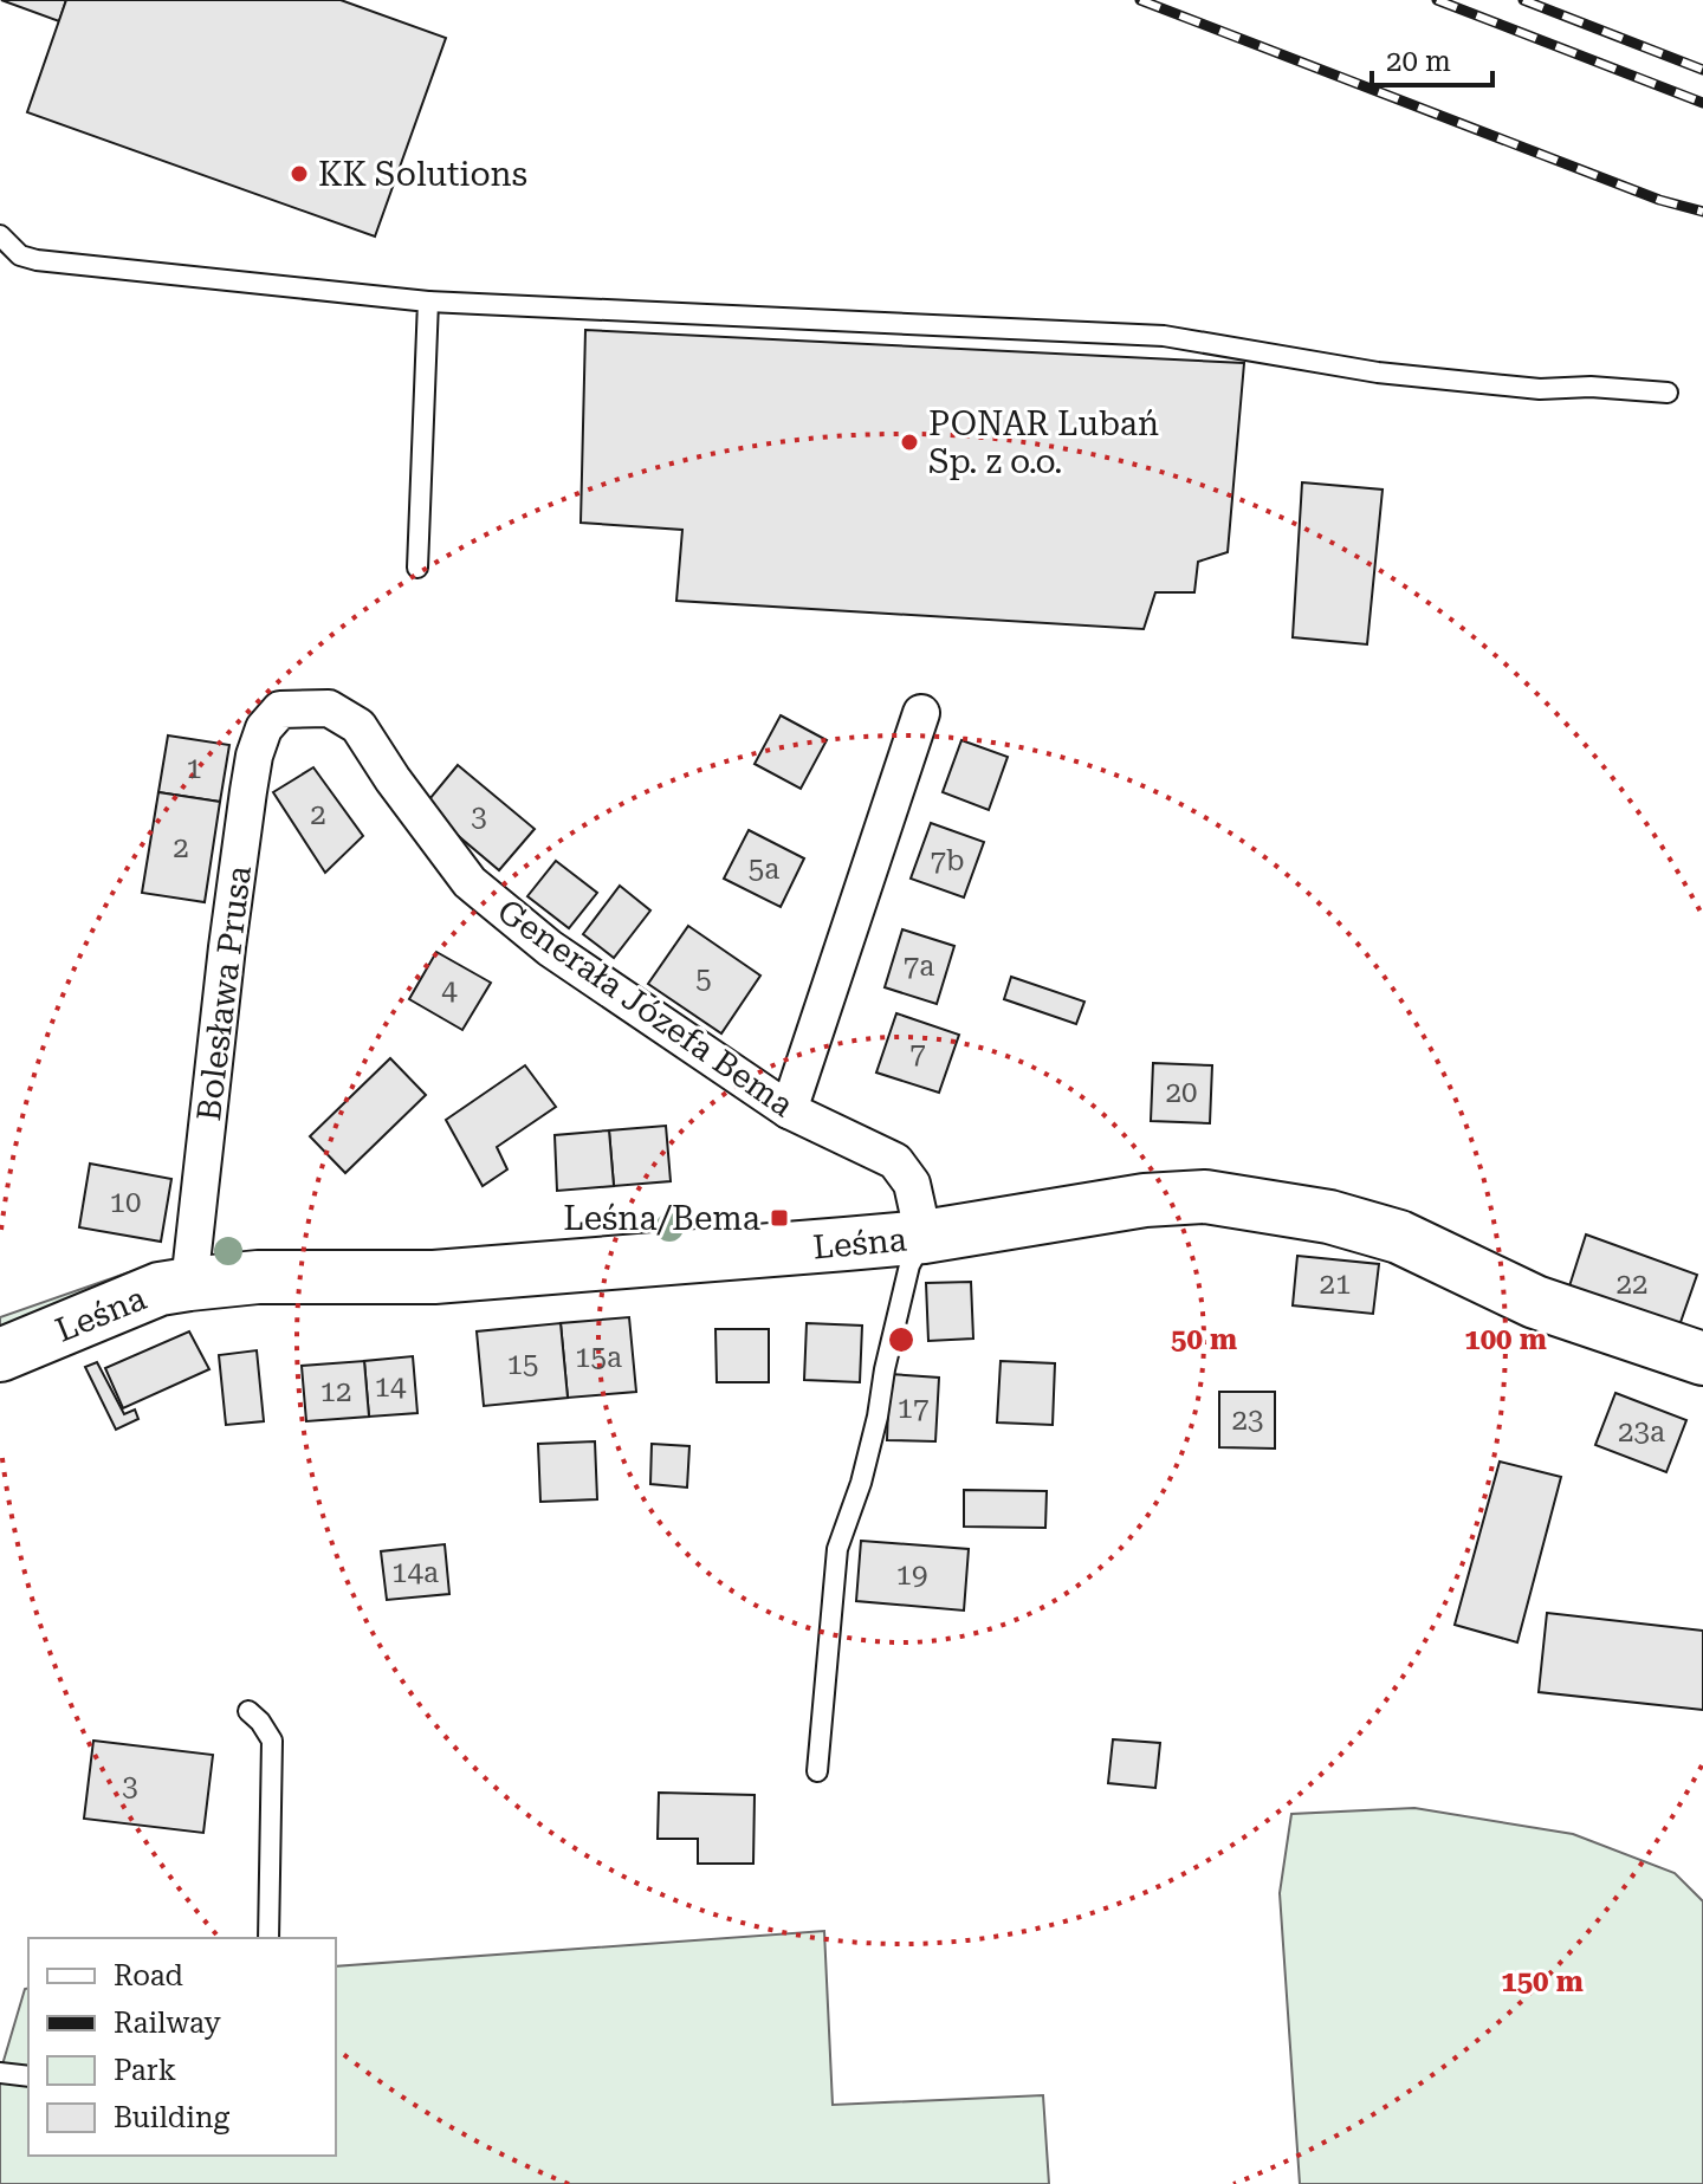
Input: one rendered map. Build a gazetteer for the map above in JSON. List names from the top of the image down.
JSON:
{
  "streets": {
    "main road": ["Leśna"],
    "street": ["Bolesława Prusa", "Generała Józefa Bema"]
  },
  "crossings": [
    ["Bolesława Prusa", "Generała Józefa Bema"],
    ["Bolesława Prusa", "Leśna"],
    ["Generała Józefa Bema", "Leśna"]
  ],
  "places": {
    "other": ["KK Solutions", "PONAR Lubań Sp. z o.o."],
    "transit": ["Leśna/Bema"]
  },
  "house_numbers": [
    "1",
    "2",
    "3",
    "2",
    "7b",
    "5a",
    "7a",
    "5",
    "4",
    "7",
    "20",
    "10",
    "21",
    "22",
    "15a",
    "15",
    "14",
    "12",
    "17",
    "23",
    "23a",
    "14a",
    "19",
    "3"
  ],
  "legend": [
    "Road",
    "Railway",
    "Park",
    "Building"
  ],
  "scale_bar": "20 m",
  "rings": ["50 m", "100 m", "150 m"]
}
